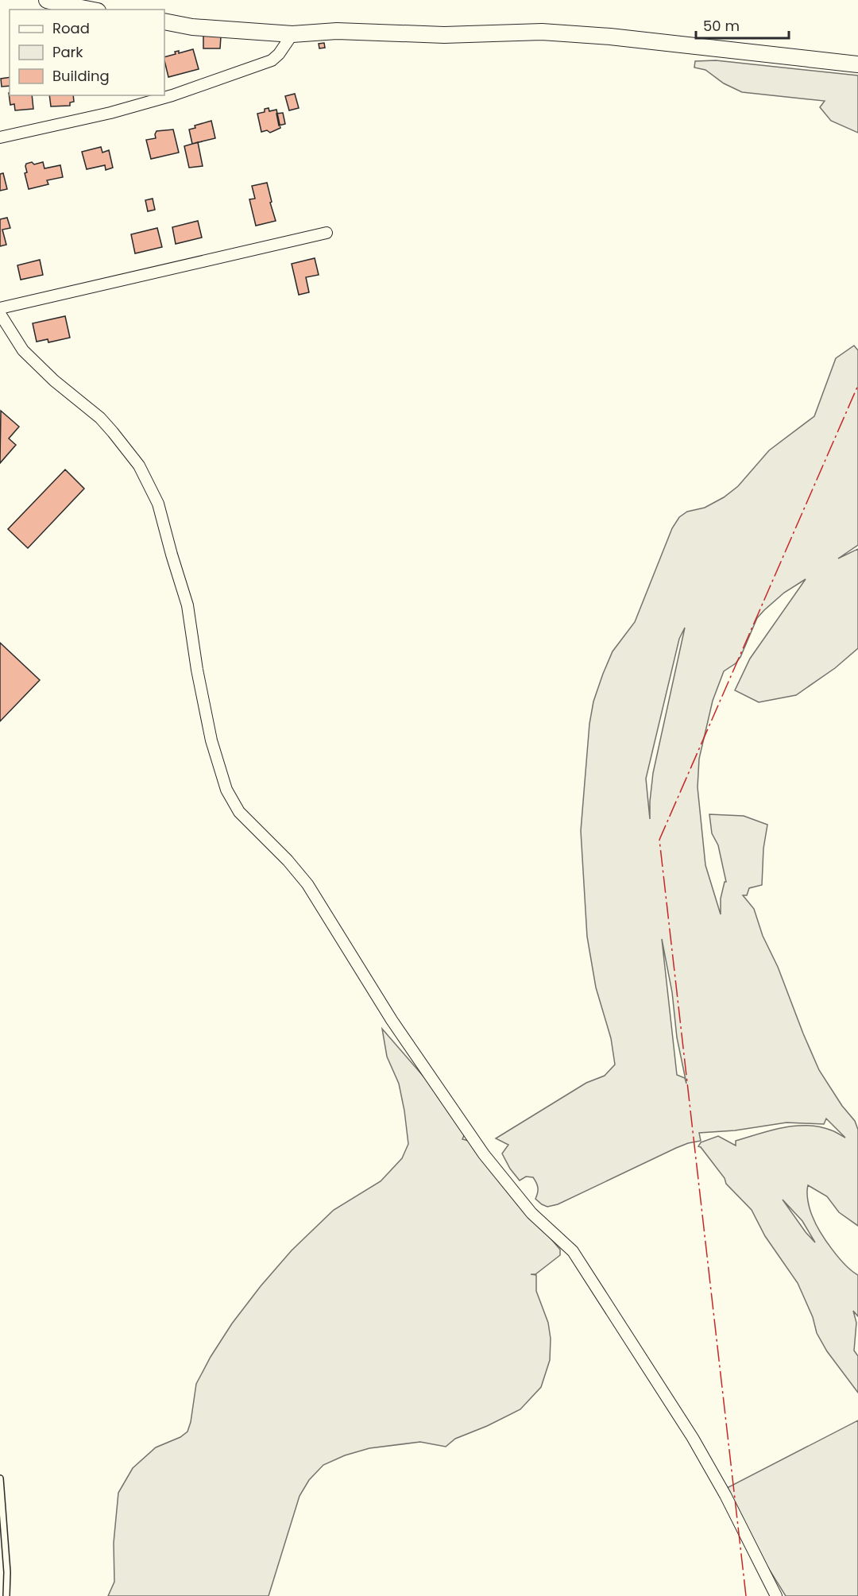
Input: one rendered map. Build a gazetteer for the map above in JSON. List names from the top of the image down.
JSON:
{
  "legend": ["Road", "Park", "Building"],
  "scale_bar": "50 m"
}
